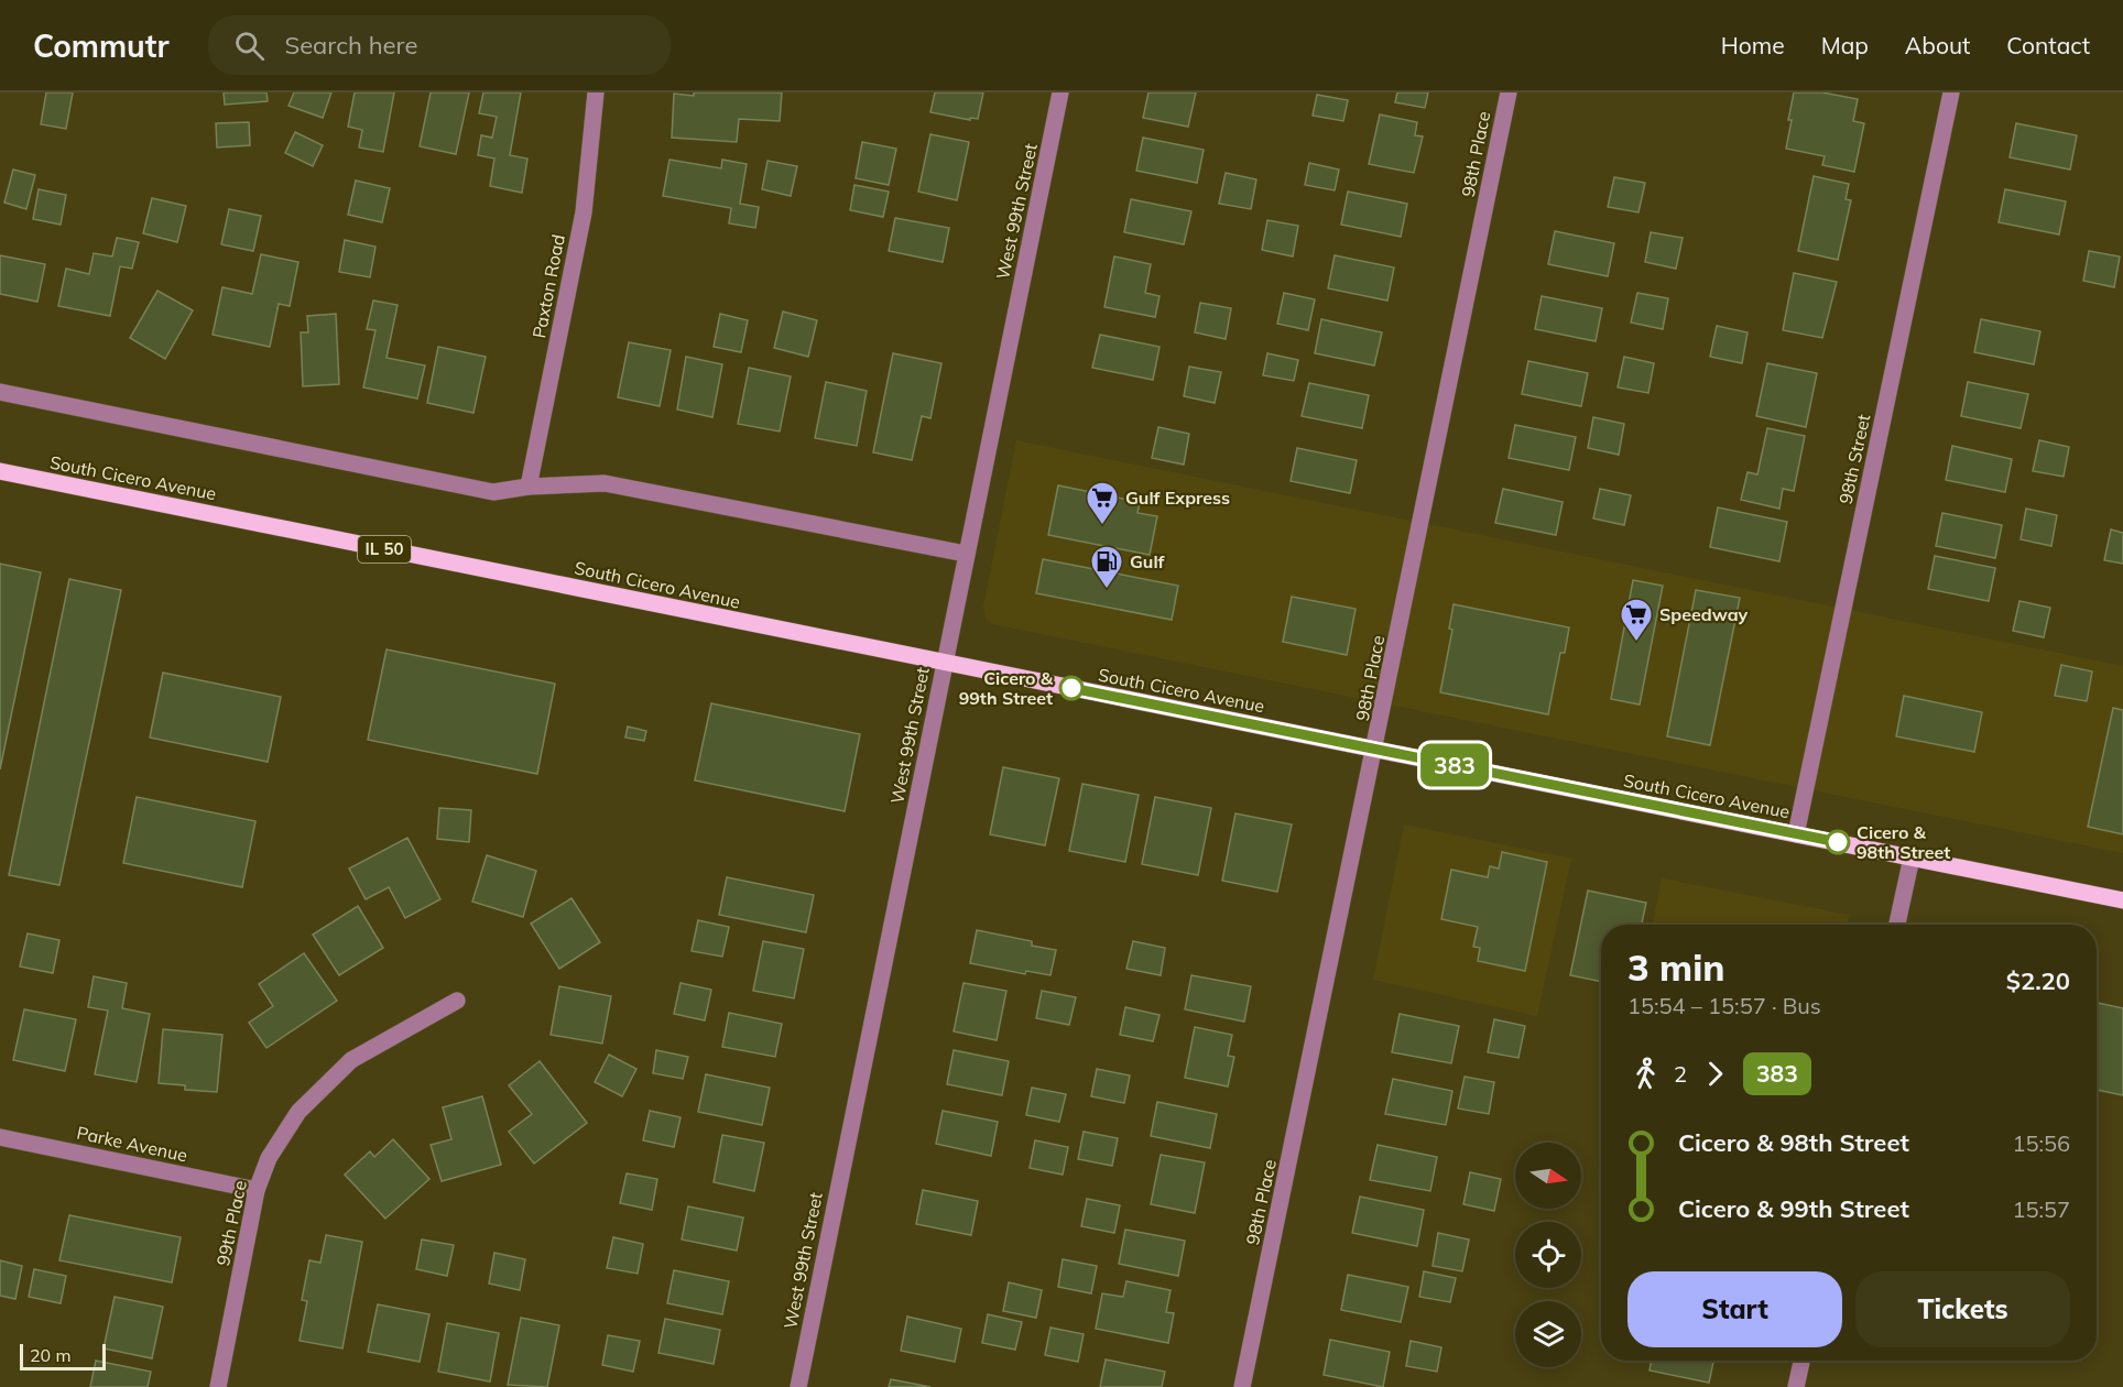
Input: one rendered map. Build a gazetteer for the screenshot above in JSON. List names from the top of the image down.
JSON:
{
  "streets": {
    "main road": ["South Cicero Avenue", "IL 50"],
    "street": [
      "98th Place",
      "West 99th Street",
      "Paxton Road",
      "98th Street",
      "Parke Avenue",
      "99th Place"
    ]
  },
  "crossings": [
    ["98th Place", "South Cicero Avenue"],
    ["West 99th Street", "South Cicero Avenue"],
    ["98th Street", "South Cicero Avenue"],
    ["Parke Avenue", "99th Place"]
  ],
  "places": {
    "supermarket": ["Gulf Express", "Speedway"],
    "fuel station": ["Gulf"],
    "other": ["Cicero & 99th Street", "Cicero & 98th Street"]
  },
  "lines": ["bus line 383"],
  "scale_bar": "20 m",
  "north": "right",
  "page": {
    "header": "Commutr",
    "search": "Search here",
    "nav": [
      "Home",
      "Map",
      "About",
      "Contact"
    ],
    "on_map": "383",
    "heading": ["3 min", "15:54 – 15:57 · Bus", "$2.20"],
    "legs": ["2", "383"],
    "list": [
      {
        "name": "Cicero & 98th Street",
        "value": "15:56"
      },
      {
        "name": "Cicero & 99th Street",
        "value": "15:57"
      }
    ],
    "buttons": ["Start", "Tickets"],
    "scale": "20 m"
  }
}
